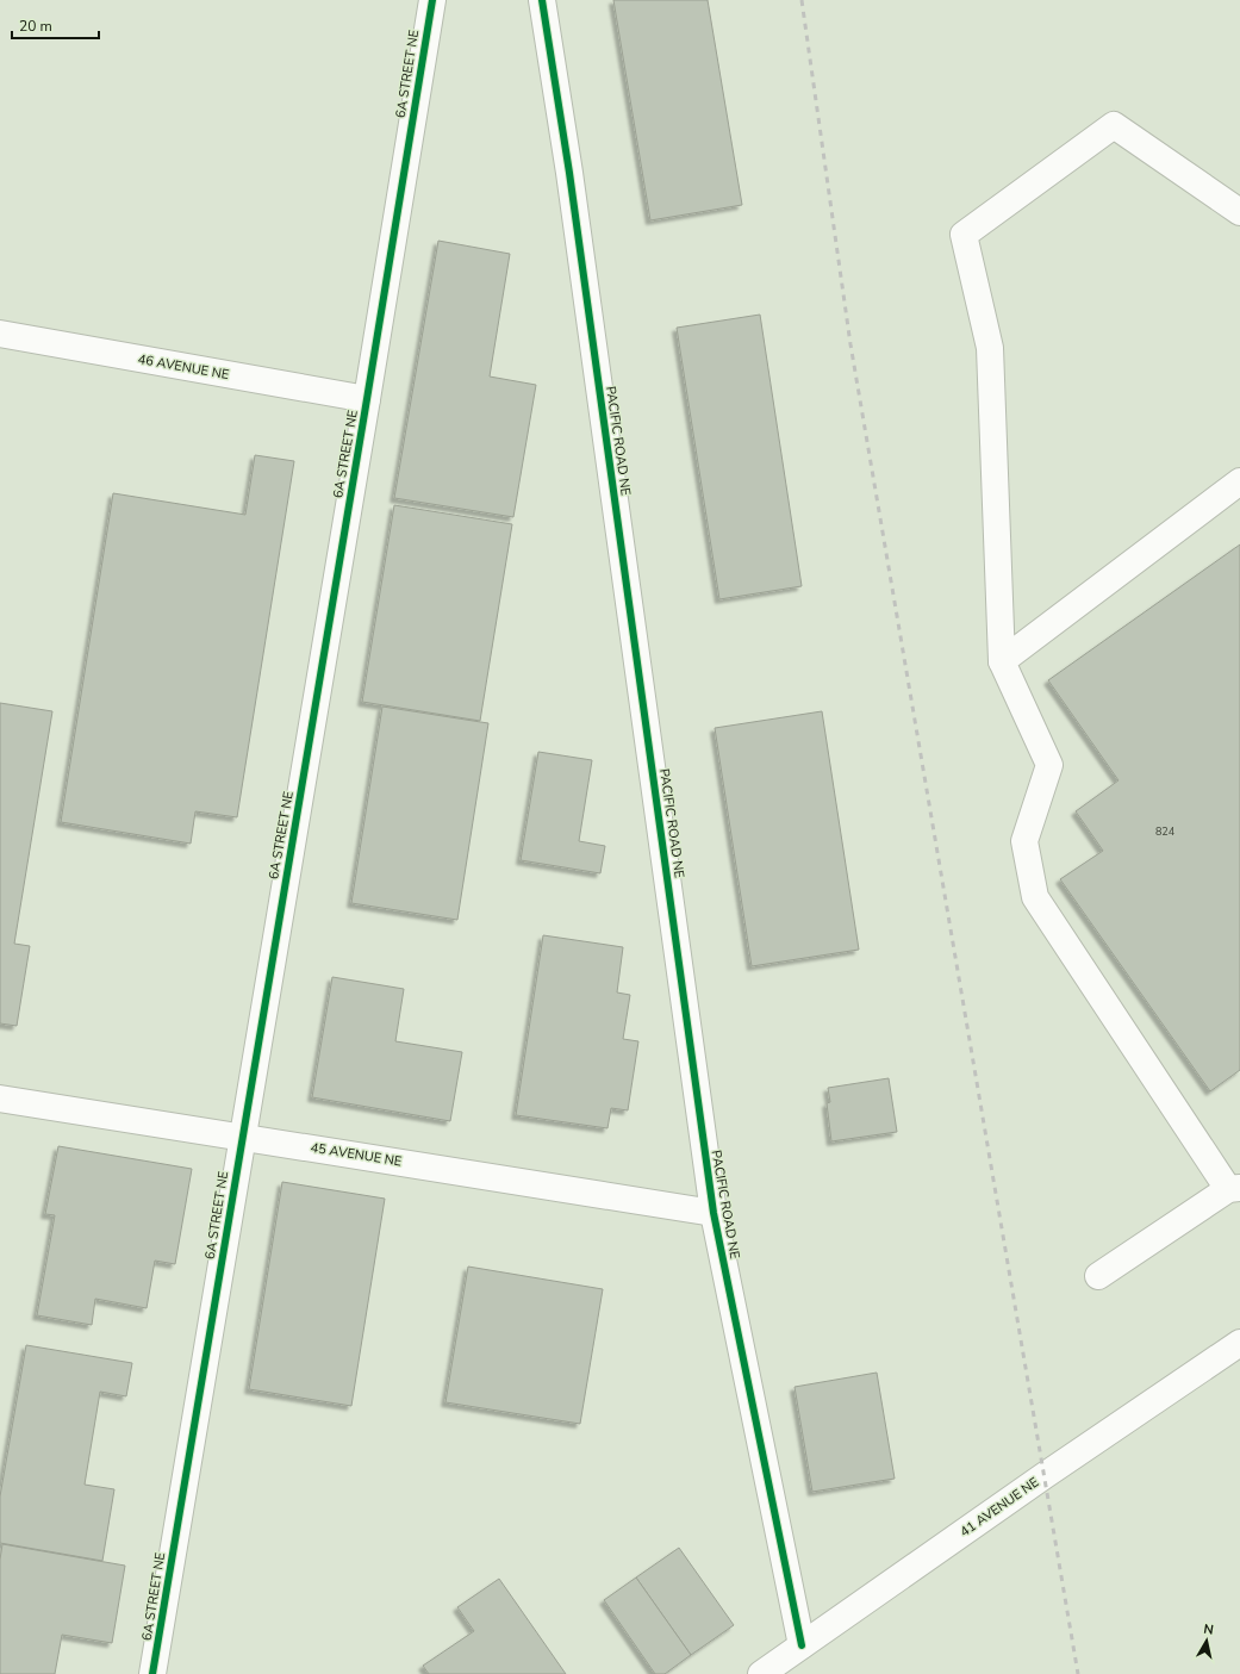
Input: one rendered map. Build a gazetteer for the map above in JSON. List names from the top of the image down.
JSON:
{
  "streets": {
    "street": [
      "6A STREET NE",
      "46 AVENUE NE",
      "PACIFIC ROAD NE",
      "45 AVENUE NE",
      "41 AVENUE NE"
    ]
  },
  "crossings": [
    ["6A STREET NE", "46 AVENUE NE"],
    ["6A STREET NE", "45 AVENUE NE"],
    ["PACIFIC ROAD NE", "45 AVENUE NE"],
    ["PACIFIC ROAD NE", "41 AVENUE NE"]
  ],
  "house_numbers": ["824"],
  "scale_bar": "20 m",
  "north": "top"
}
